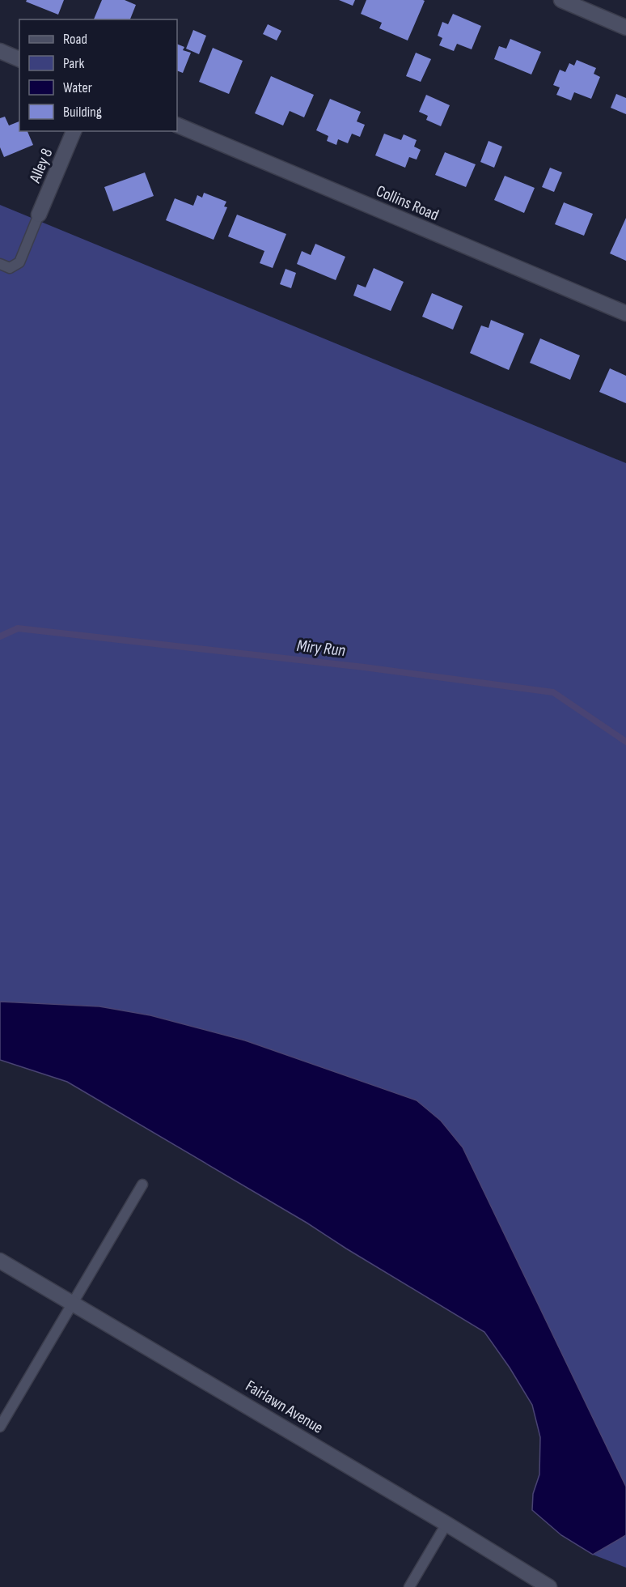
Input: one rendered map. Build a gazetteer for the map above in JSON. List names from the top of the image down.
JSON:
{
  "streets": {
    "street": ["Alley 8", "Collins Road", "Fairlawn Avenue"]
  },
  "water": ["Miry Run"],
  "legend": [
    "Road",
    "Park",
    "Water",
    "Building"
  ]
}
